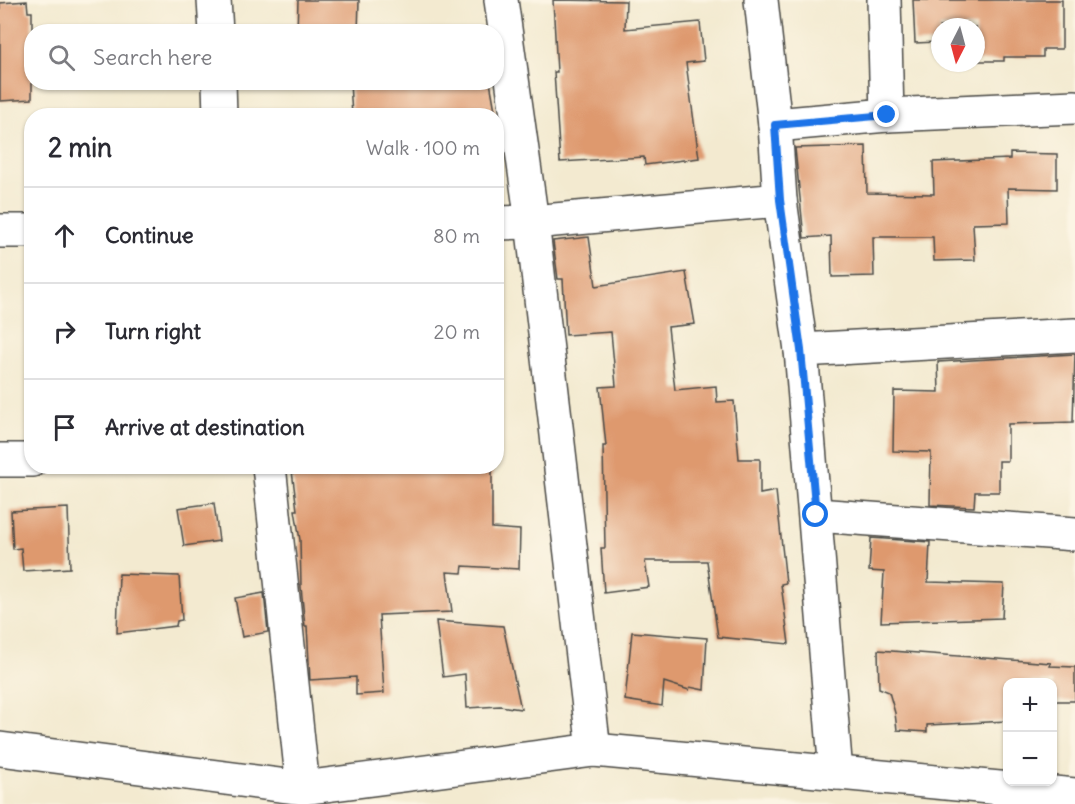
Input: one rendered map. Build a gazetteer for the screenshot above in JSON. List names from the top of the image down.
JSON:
{
  "north": "bottom",
  "page": {
    "search": "Search here",
    "heading": ["2 min", "Walk · 100 m"],
    "list": [
      ["Continue", "80 m"],
      ["Turn right", "20 m"],
      "Arrive at destination"
    ],
    "map_buttons": ["+", "−"]
  }
}
